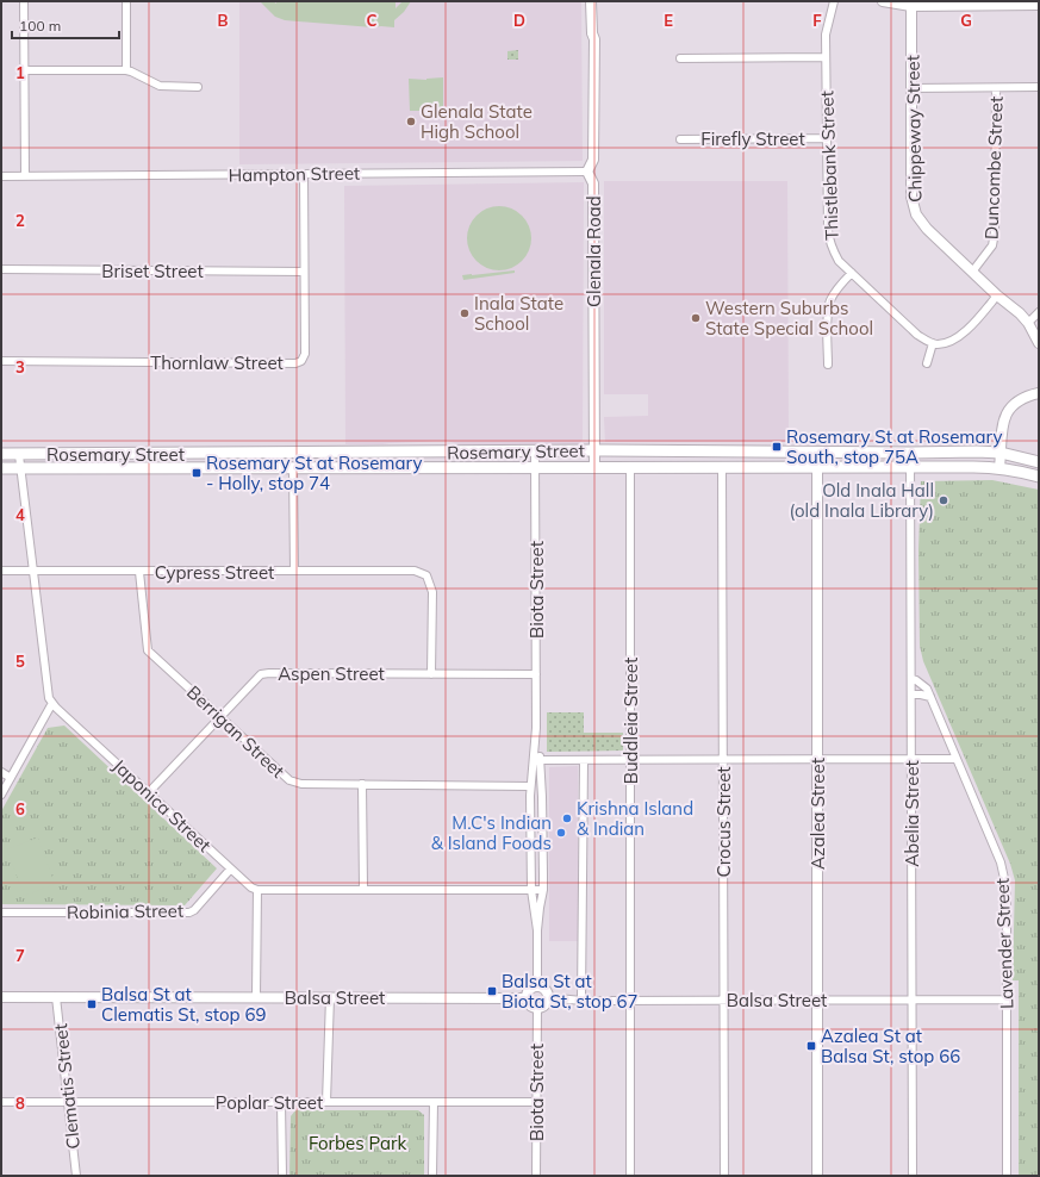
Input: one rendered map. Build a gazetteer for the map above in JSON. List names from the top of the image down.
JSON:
{
  "streets": {
    "main road": ["Rosemary Street"],
    "street": [
      "Chippeway Street",
      "Firefly Street",
      "Thistlebank Street",
      "Duncombe Street",
      "Hampton Street",
      "Glenala Road",
      "Briset Street",
      "Thornlaw Street",
      "Cypress Street",
      "Biota Street",
      "Aspen Street",
      "Buddleia Street",
      "Berrigan Street",
      "Japonica Street",
      "Azalea Street",
      "Abelia Street",
      "Crocus Street",
      "Robinia Street",
      "Lavender Street",
      "Balsa Street",
      "Clematis Street",
      "Poplar Street"
    ]
  },
  "crossings": [
    ["Chippeway Street", "Duncombe Street"],
    ["Firefly Street", "Thistlebank Street"],
    ["Hampton Street", "Glenala Road"],
    ["Hampton Street", "Thornlaw Street"],
    ["Glenala Road", "Rosemary Street"],
    ["Briset Street", "Thornlaw Street"],
    ["Rosemary Street", "Biota Street"],
    ["Rosemary Street", "Buddleia Street"],
    ["Rosemary Street", "Azalea Street"],
    ["Rosemary Street", "Abelia Street"],
    ["Rosemary Street", "Crocus Street"],
    ["Cypress Street", "Aspen Street"],
    ["Cypress Street", "Berrigan Street"],
    ["Biota Street", "Aspen Street"],
    ["Biota Street", "Berrigan Street"],
    ["Biota Street", "Balsa Street"],
    ["Biota Street", "Poplar Street"],
    ["Aspen Street", "Berrigan Street"],
    ["Aspen Street", "Japonica Street"],
    ["Buddleia Street", "Balsa Street"],
    ["Japonica Street", "Robinia Street"],
    ["Azalea Street", "Balsa Street"],
    ["Abelia Street", "Lavender Street"],
    ["Abelia Street", "Balsa Street"],
    ["Crocus Street", "Balsa Street"],
    ["Lavender Street", "Balsa Street"],
    ["Balsa Street", "Clematis Street"],
    ["Clematis Street", "Poplar Street"]
  ],
  "parks": ["Forbes Park"],
  "places": {
    "other": [
      "Glenala State High School",
      "Inala State School",
      "Western Suburbs State Special School",
      "Old Inala Hall (old Inala Library)",
      "Krishna Island & Indian",
      "M.C's Indian & Island Foods"
    ],
    "transit": [
      "Rosemary St at Rosemary South, stop 75A",
      "Rosemary St at Rosemary - Holly, stop 74",
      "Balsa St at Biota St, stop 67",
      "Balsa St at Clematis St, stop 69",
      "Azalea St at Balsa St, stop 66"
    ]
  },
  "scale_bar": "100 m",
  "grid": {
    "columns": [
      "B",
      "C",
      "D",
      "E",
      "F",
      "G"
    ],
    "rows": [
      "1",
      "2",
      "3",
      "4",
      "5",
      "6",
      "7",
      "8"
    ]
  }
}
